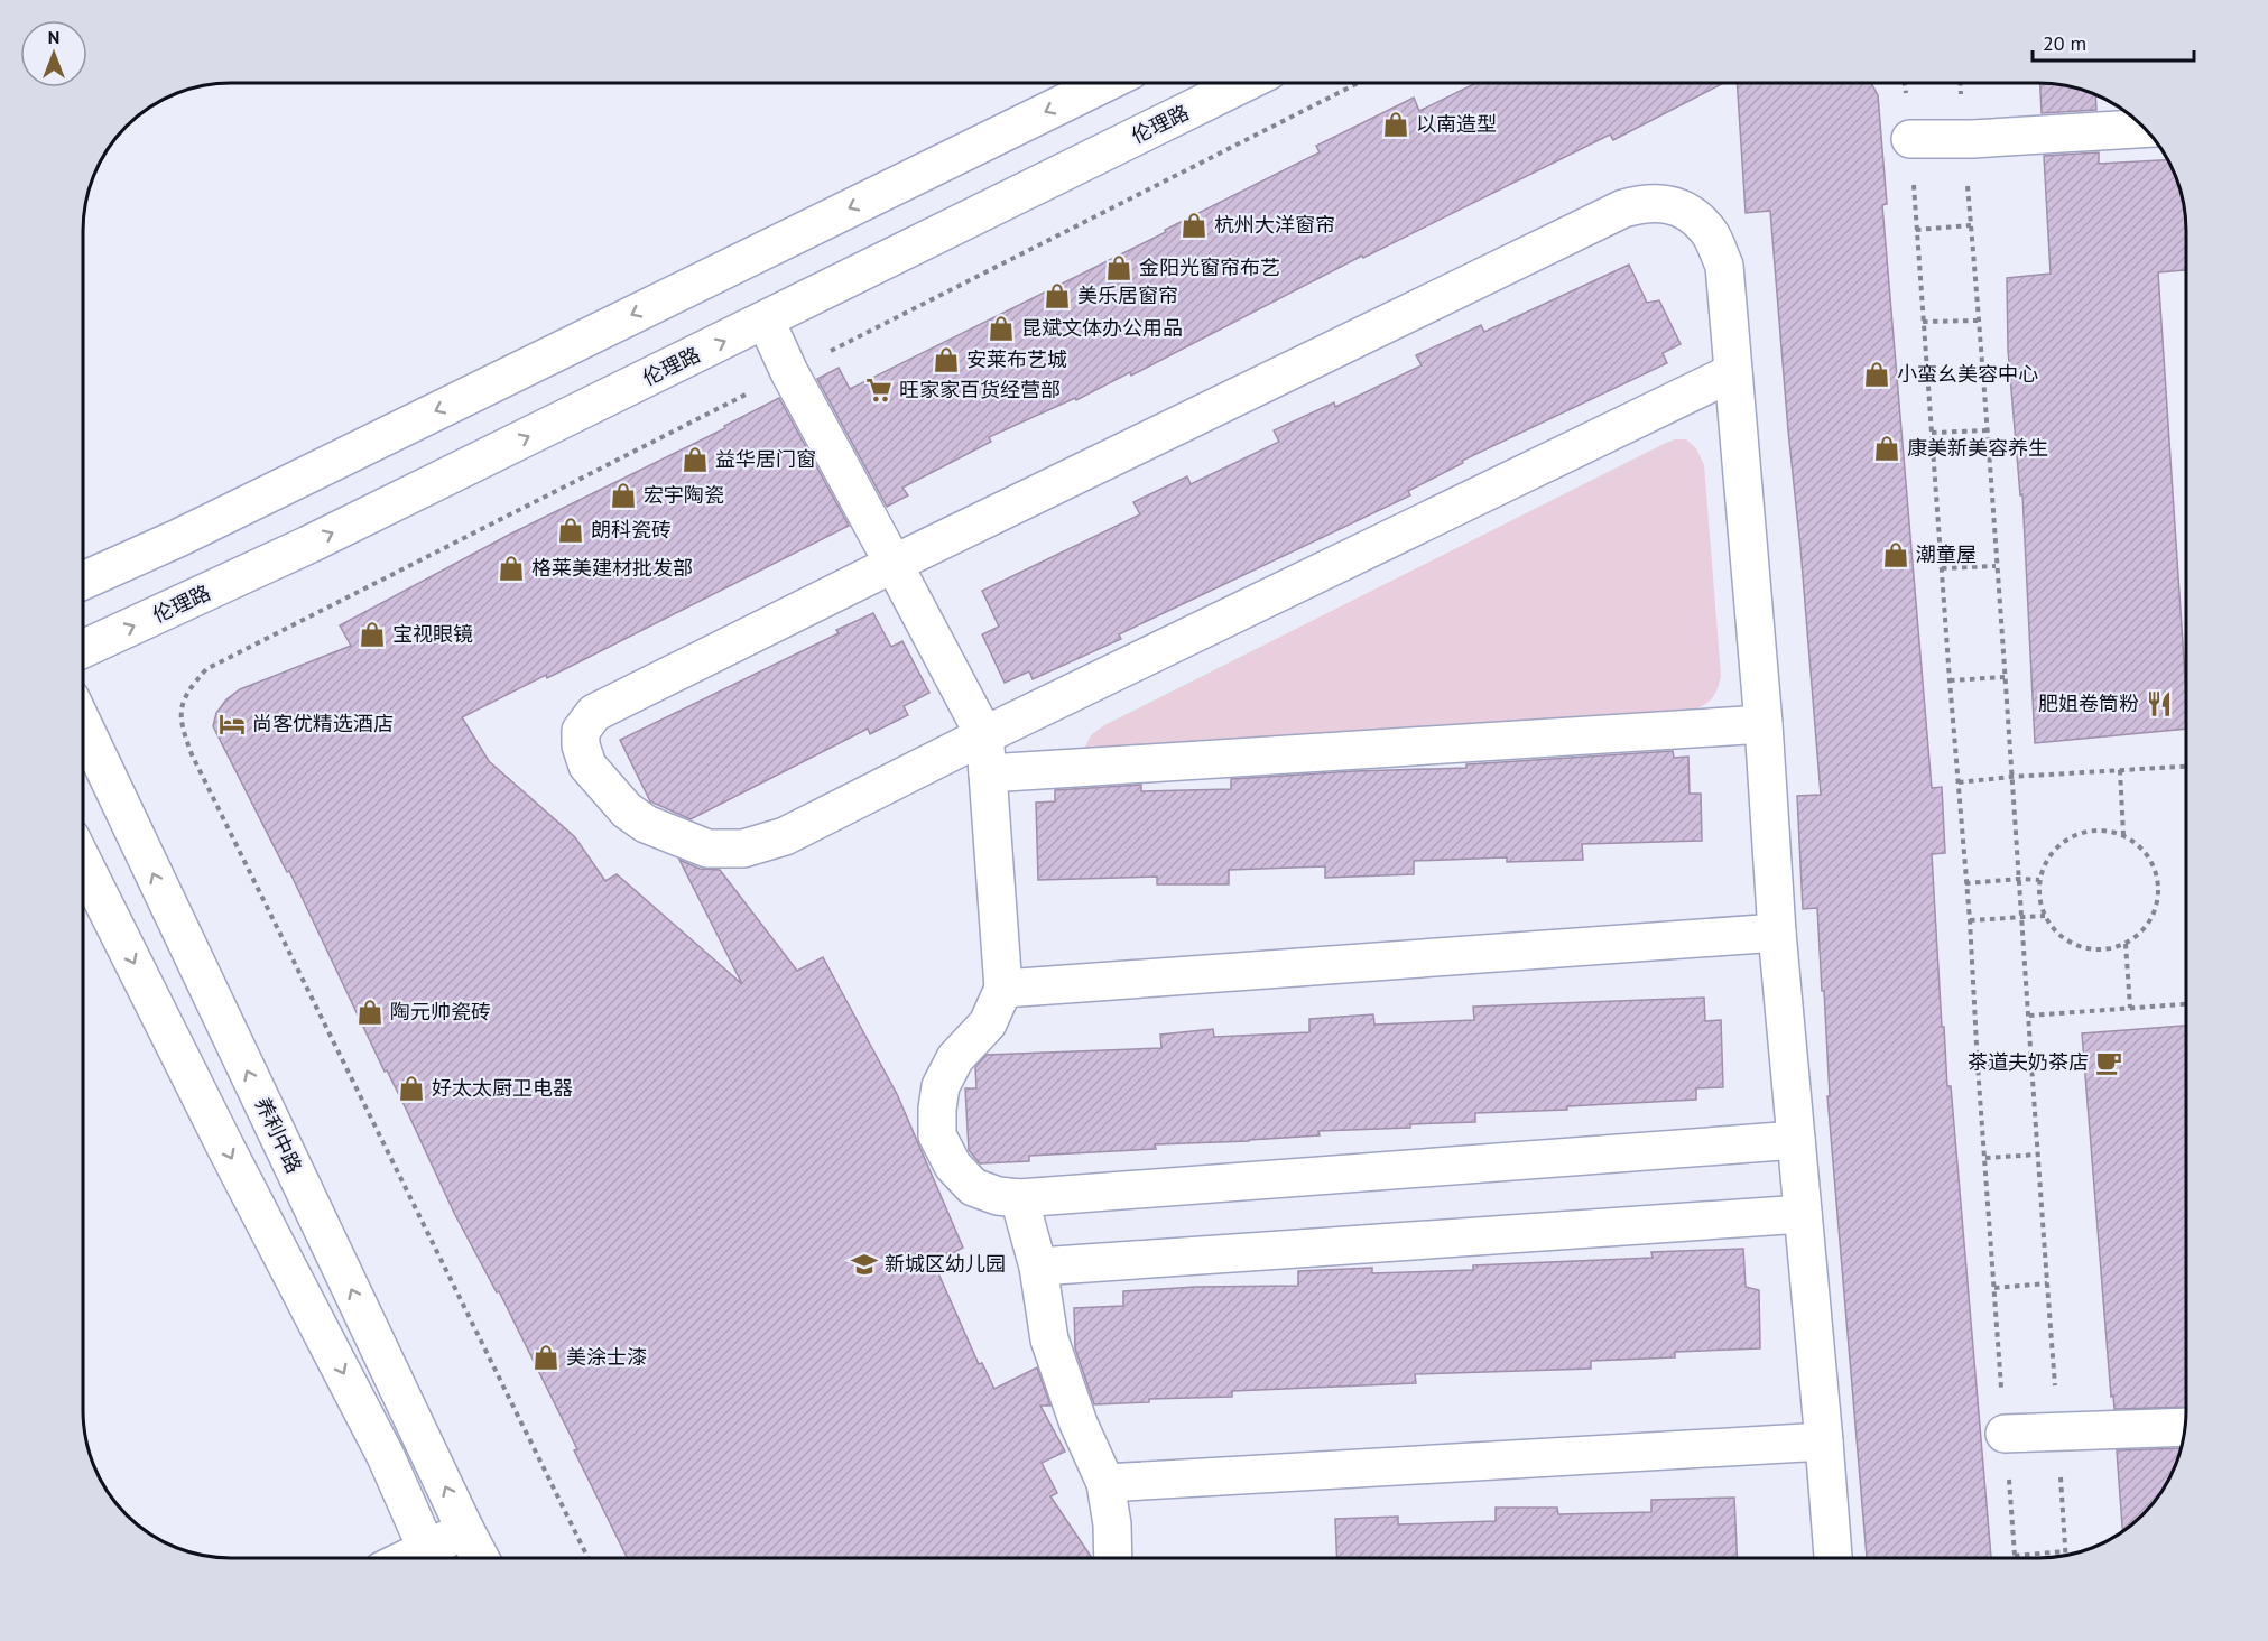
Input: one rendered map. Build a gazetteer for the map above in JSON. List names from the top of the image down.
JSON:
{
  "streets": {
    "main road": ["伦理路", "养利中路"]
  },
  "places": {
    "shop": [
      "以南造型",
      "杭州大洋窗帘",
      "金阳光窗帘布艺",
      "美乐居窗帘",
      "昆斌文体办公用品",
      "安莱布艺城",
      "小蛮幺美容中心",
      "康美新美容养生",
      "益华居门窗",
      "宏宇陶瓷",
      "朗科瓷砖",
      "潮童屋",
      "格莱美建材批发部",
      "宝视眼镜",
      "陶元帅瓷砖",
      "好太太厨卫电器",
      "美涂士漆"
    ],
    "supermarket": ["旺家家百货经营部"],
    "restaurant": ["肥姐卷筒粉"],
    "hotel": ["尚客优精选酒店"],
    "cafe": ["茶道夫奶茶店"],
    "school or university": ["新城区幼儿园"]
  },
  "scale_bar": "20 m",
  "north": "top"
}
